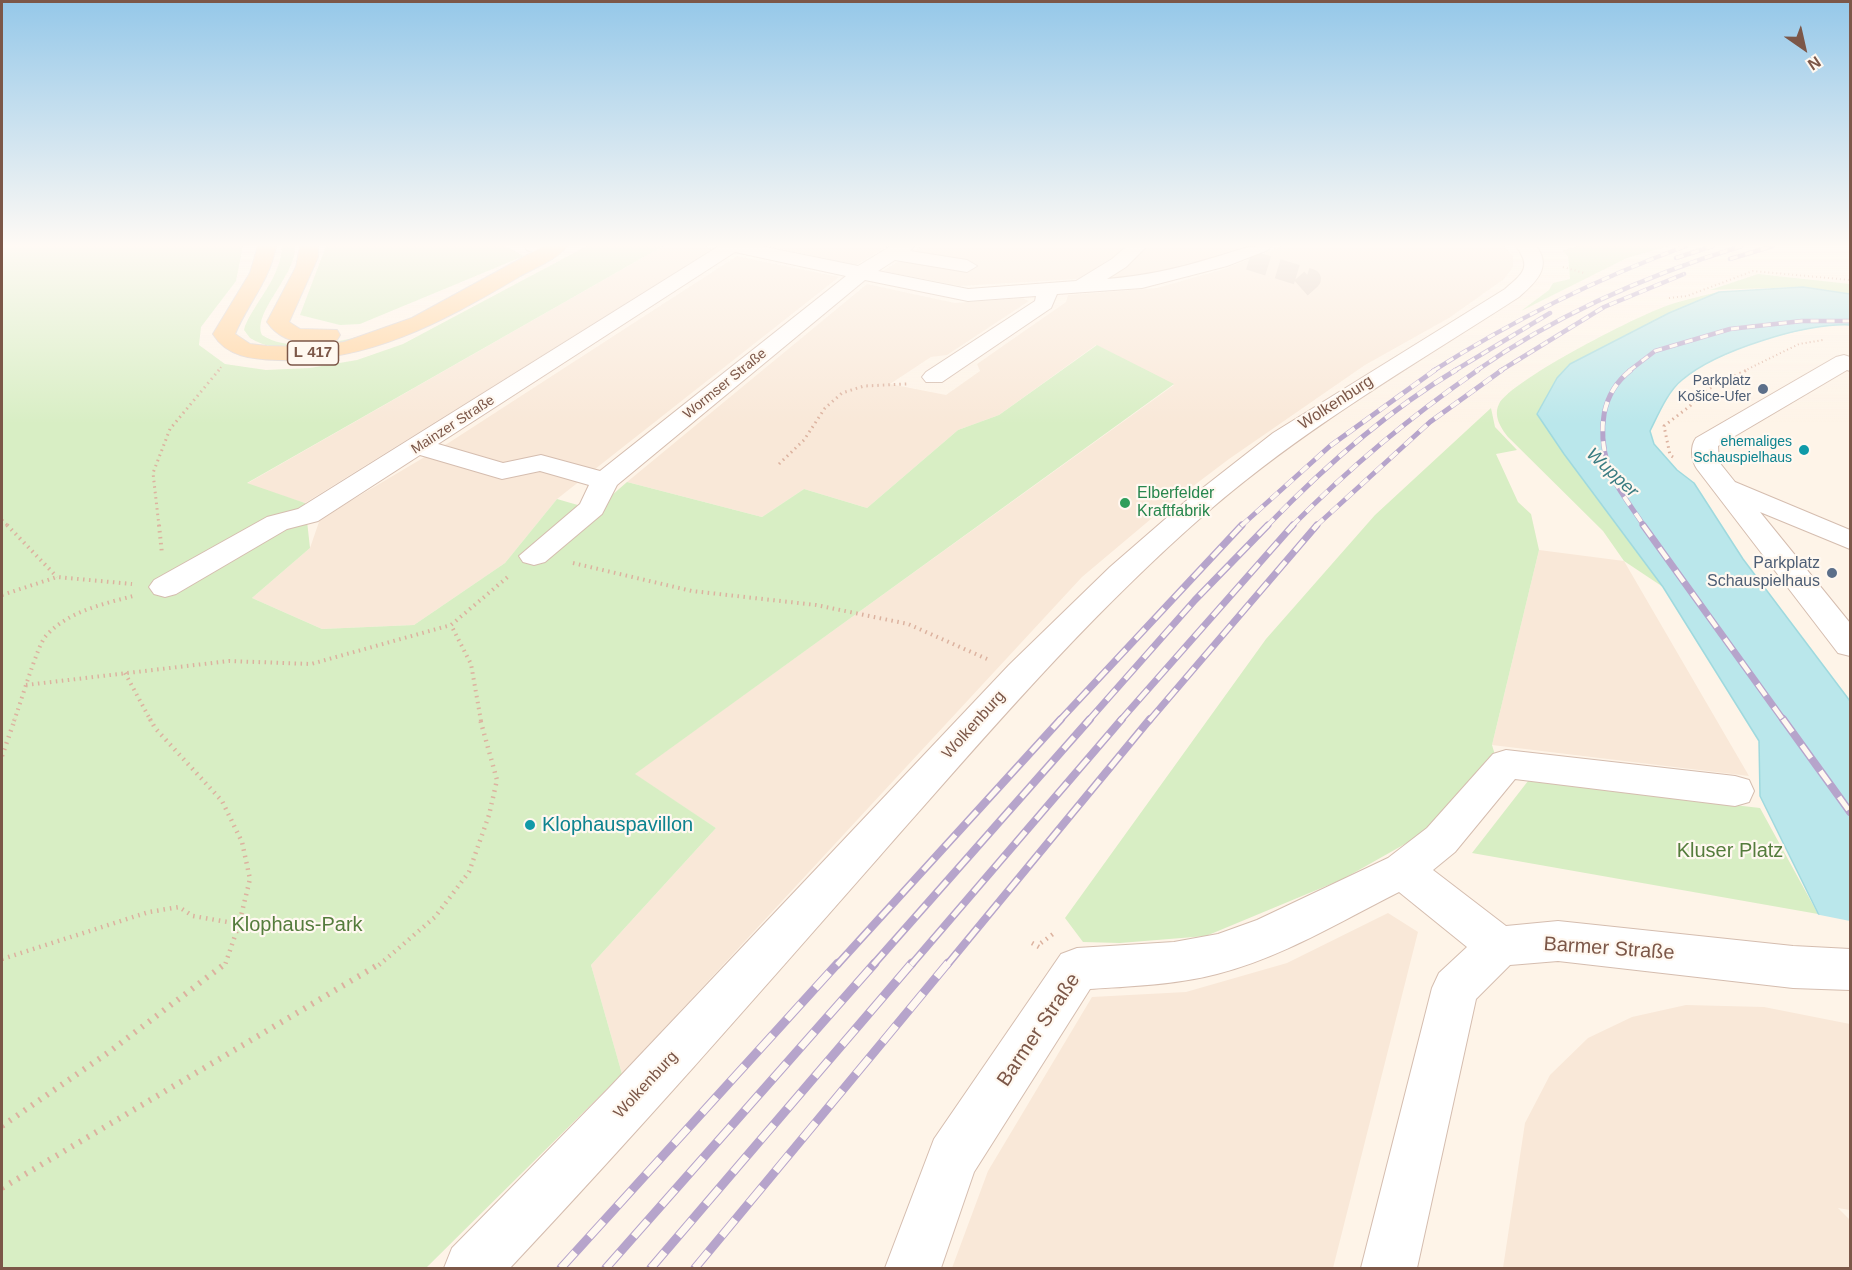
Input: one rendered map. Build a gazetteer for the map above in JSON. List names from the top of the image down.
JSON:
{
  "streets": {
    "main road": ["L 417"],
    "street": [
      "Wormser Straße",
      "Wolkenburg",
      "Mainzer Straße",
      "Barmer Straße"
    ]
  },
  "water": ["Wupper"],
  "parks": ["Kluser Platz", "Klophaus-Park"],
  "places": [
    "Parkplatz Košice-Ufer",
    "ehemaliges Schauspielhaus",
    "Elberfelder Kraftfabrik",
    "Parkplatz Schauspielhaus",
    "Klophauspavillon"
  ],
  "north": "bottom right"
}
